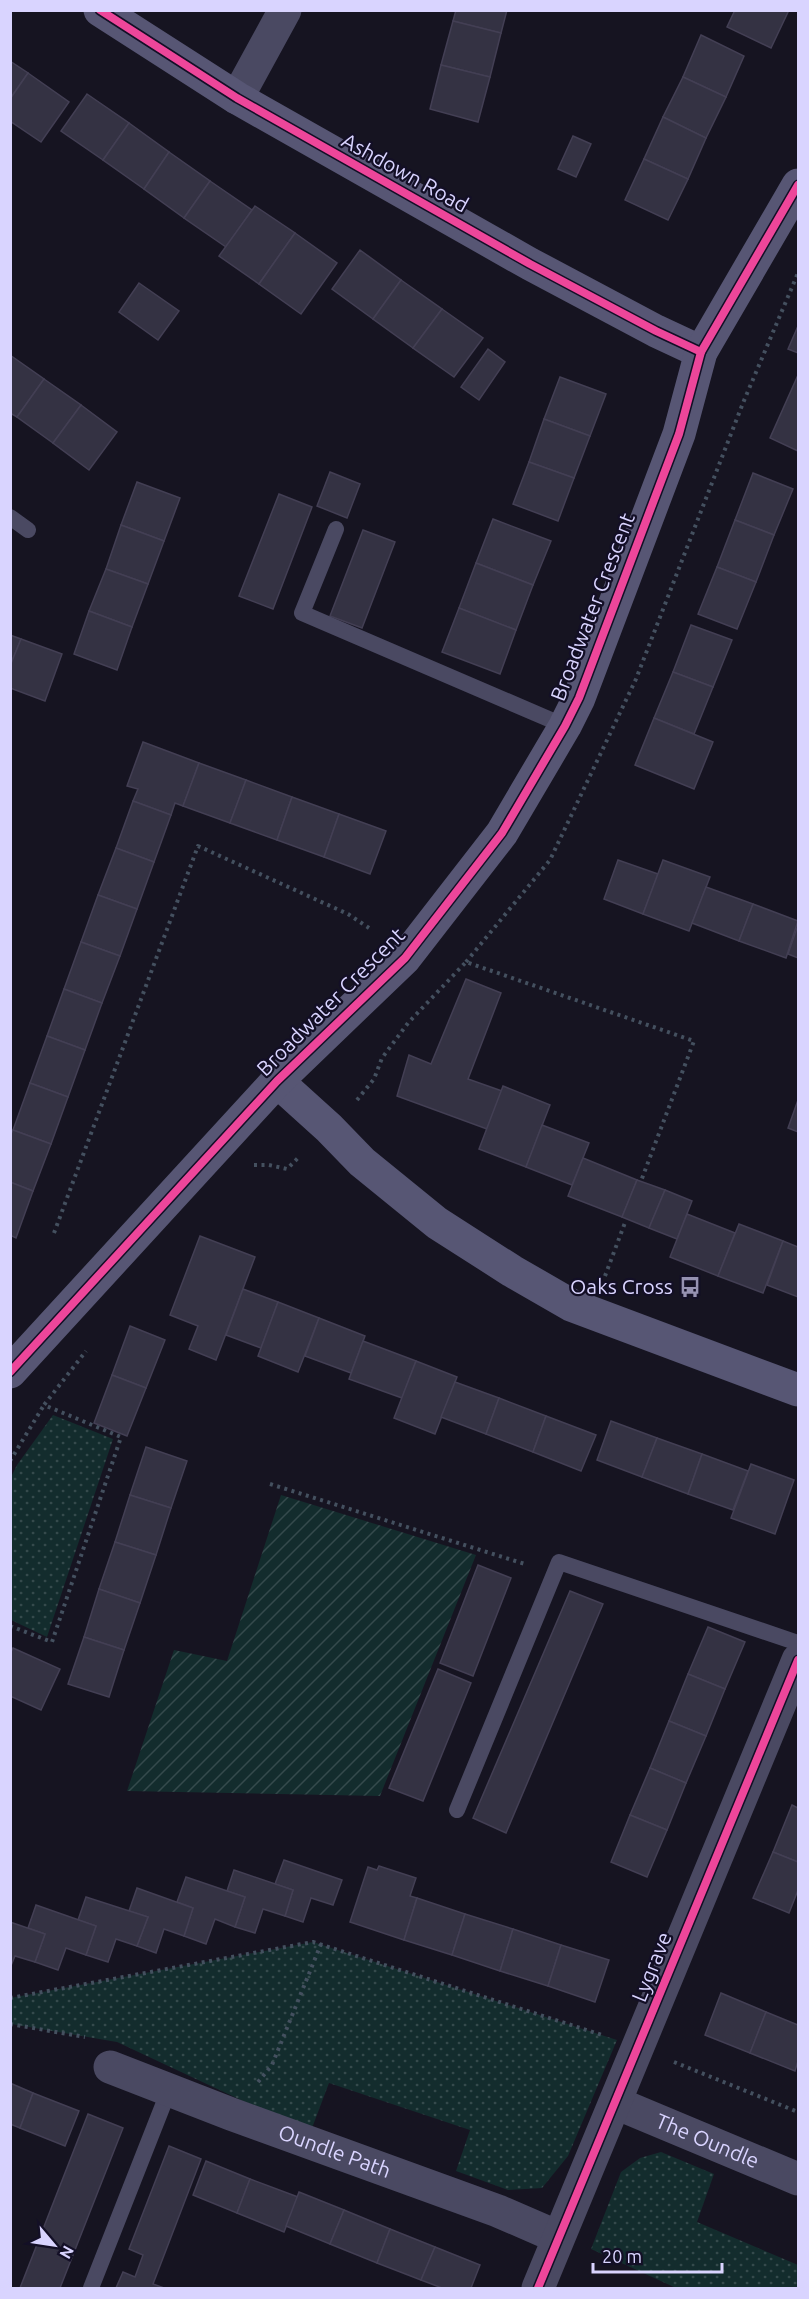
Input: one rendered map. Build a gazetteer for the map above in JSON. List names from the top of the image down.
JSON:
{
  "streets": {
    "street": [
      "Ashdown Road",
      "Broadwater Crescent",
      "Lygrave",
      "The Oundle",
      "Oundle Path"
    ]
  },
  "crossings": [
    ["Ashdown Road", "Broadwater Crescent"],
    ["Lygrave", "The Oundle"],
    ["Lygrave", "Oundle Path"]
  ],
  "places": {
    "bus stop": ["Oaks Cross"]
  },
  "scale_bar": "20 m",
  "north": "bottom right"
}
